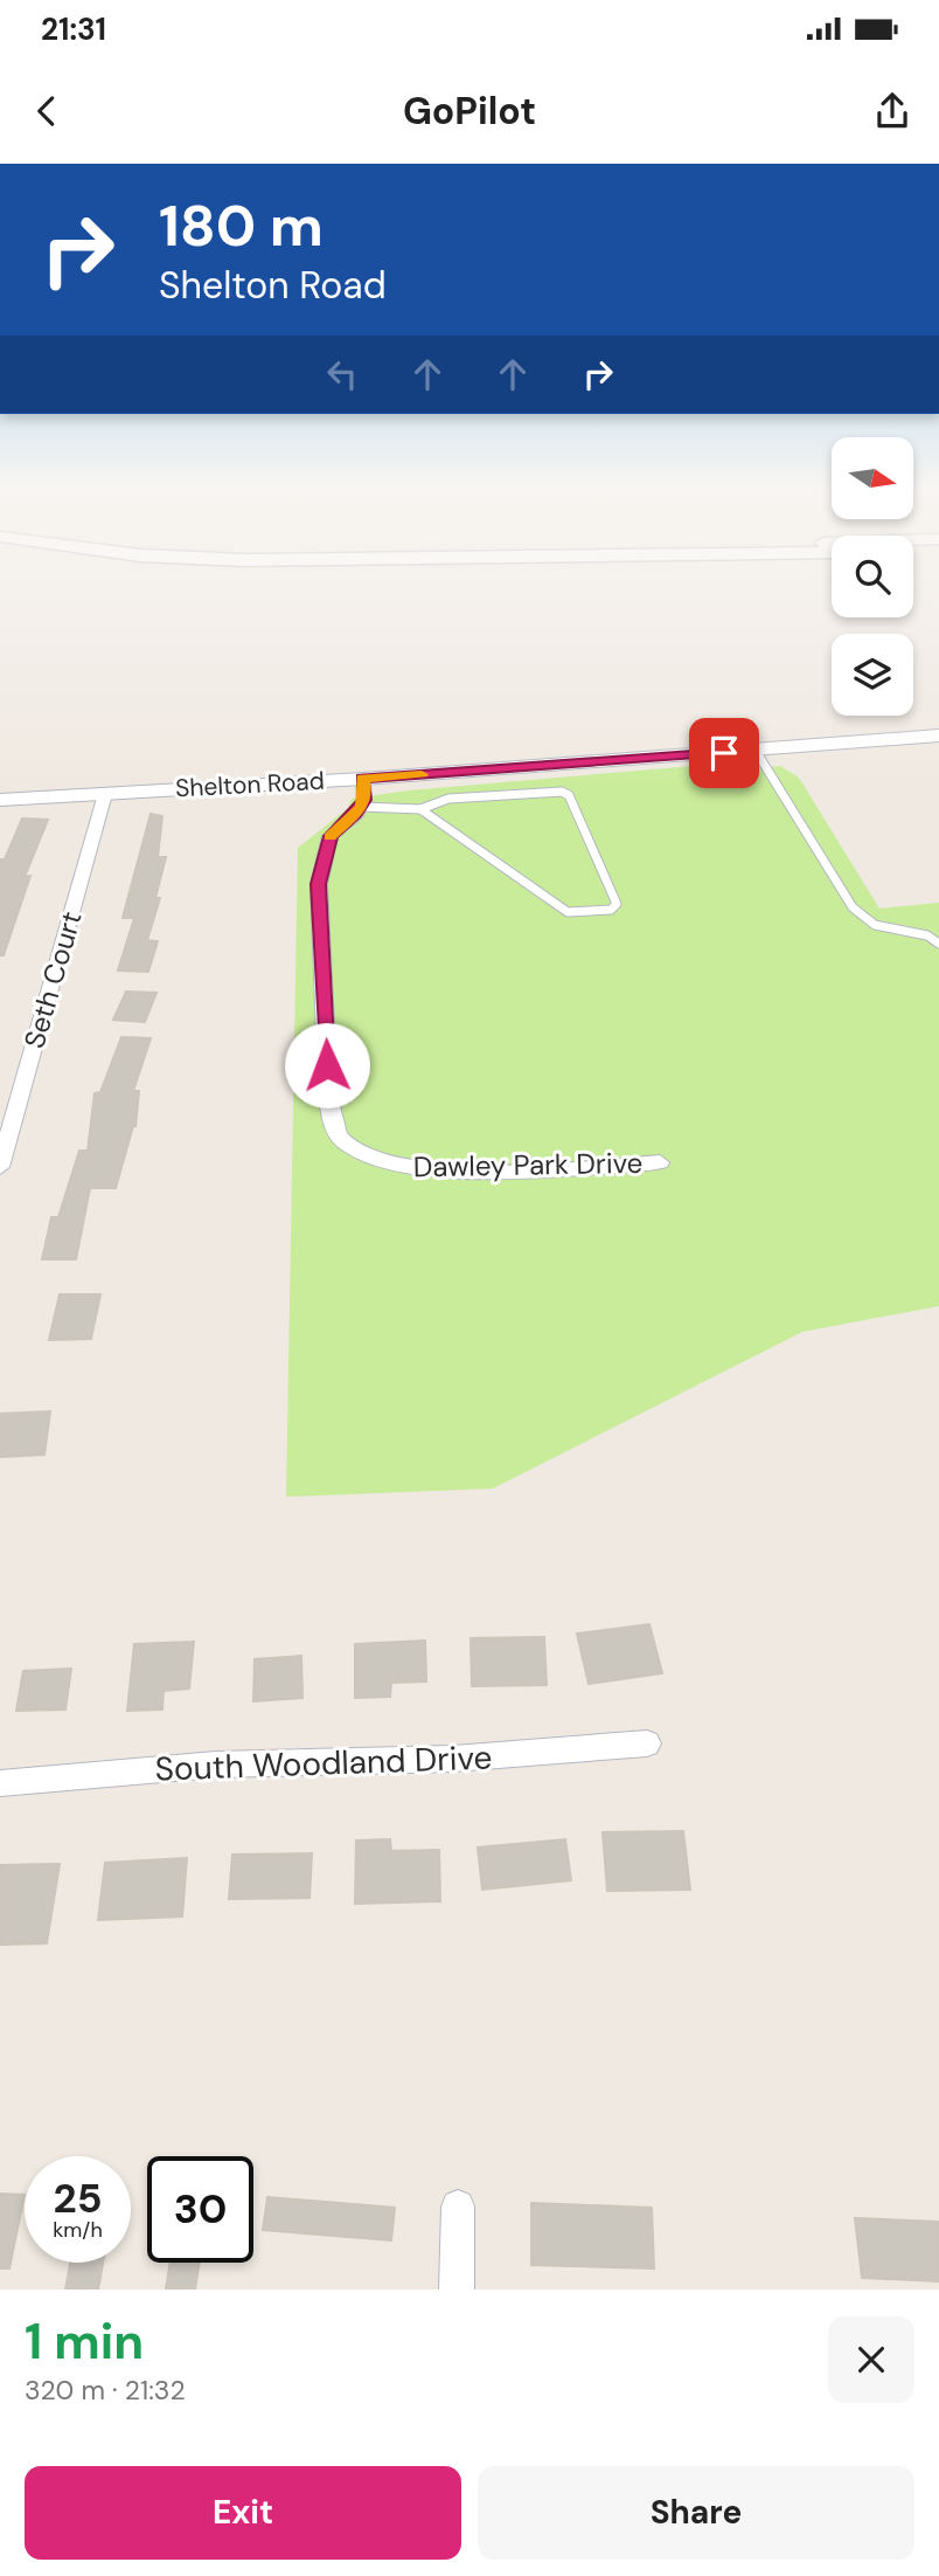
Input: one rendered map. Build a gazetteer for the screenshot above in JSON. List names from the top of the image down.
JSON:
{
  "streets": {
    "street": [
      "Shelton Road",
      "Seth Court",
      "Dawley Park Drive",
      "South Woodland Drive"
    ]
  },
  "crossings": [
    ["Shelton Road", "Seth Court"]
  ],
  "north": "right",
  "page": {
    "status": "21:31",
    "header": "GoPilot",
    "turn": ["180 m", "Shelton Road"],
    "speed": "25 km/h",
    "limit": "30",
    "heading": ["1 min", "320 m · 21:32"],
    "buttons": ["Exit", "Share"]
  }
}
